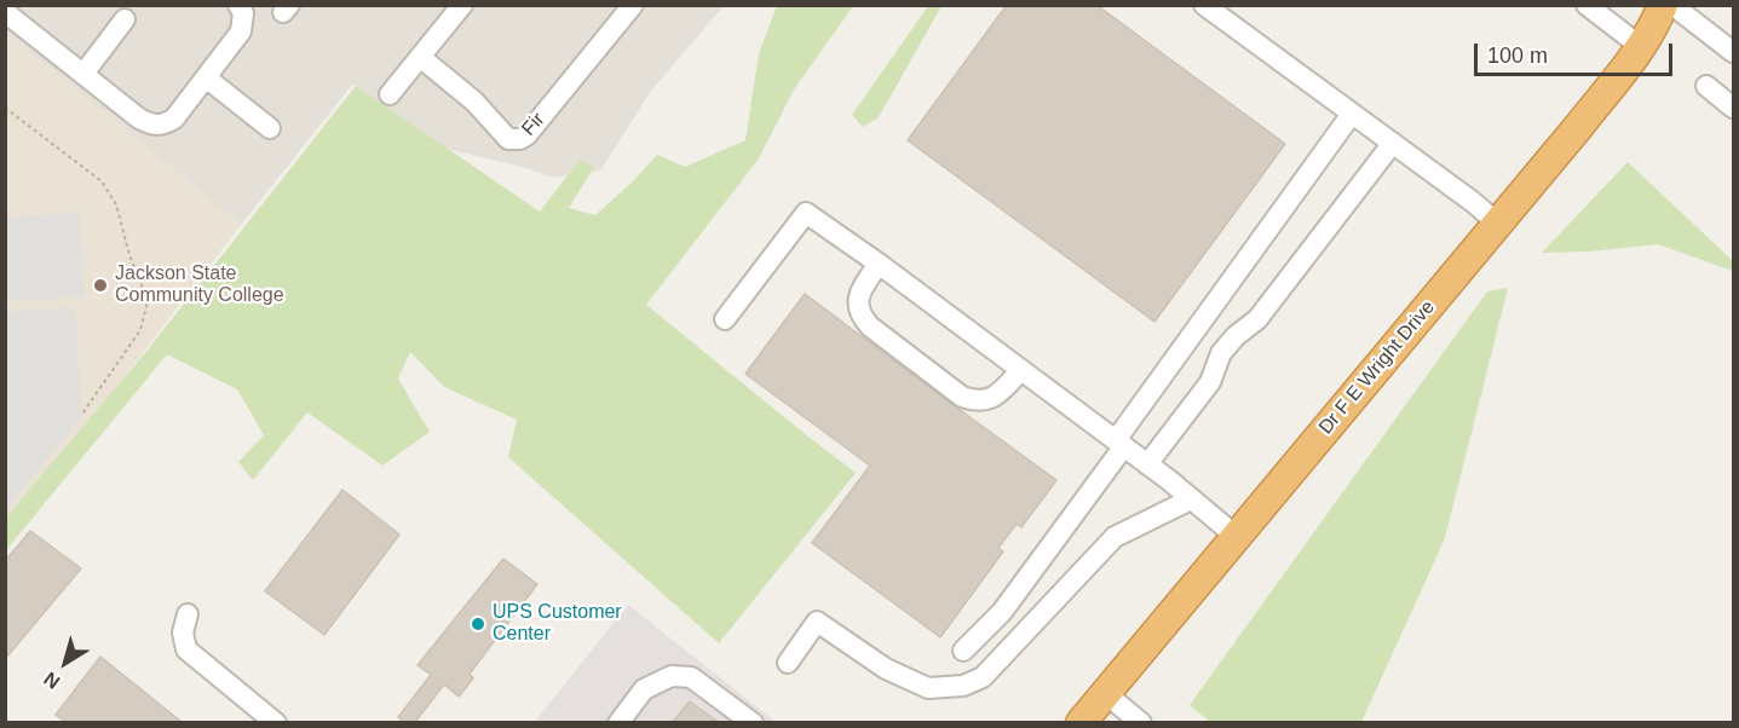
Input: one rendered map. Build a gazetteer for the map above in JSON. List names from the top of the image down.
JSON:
{
  "streets": {
    "highway": ["Dr F E Wright Drive"],
    "street": ["Fir"]
  },
  "places": ["Jackson State Community College", "UPS Customer Center"],
  "scale_bar": "100 m",
  "north": "bottom left"
}
